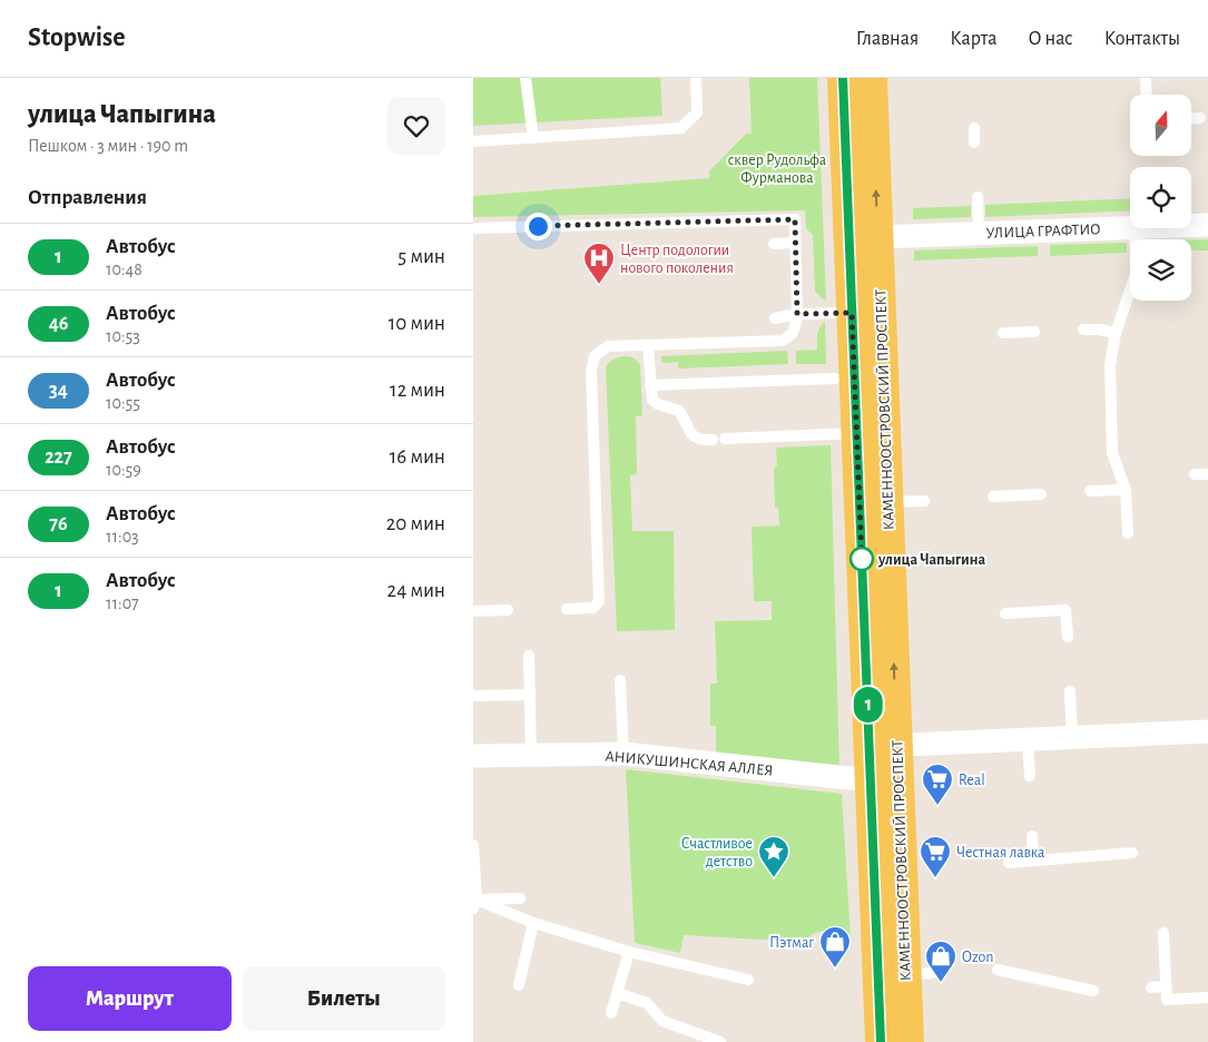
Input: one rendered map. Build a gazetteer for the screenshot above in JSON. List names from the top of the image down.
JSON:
{
  "streets": {
    "main road": ["КАМЕННООСТРОВСКИЙ ПРОСПЕКТ"],
    "street": ["УЛИЦА ГРАФТИО", "АНИКУШИНСКАЯ АЛЛЕЯ"]
  },
  "crossings": [
    ["УЛИЦА ГРАФТИО", "КАМЕННООСТРОВСКИЙ ПРОСПЕКТ"],
    ["КАМЕННООСТРОВСКИЙ ПРОСПЕКТ", "АНИКУШИНСКАЯ АЛЛЕЯ"]
  ],
  "parks": ["сквер Рудольфа Фурманова"],
  "places": {
    "hospital": ["Центр подологии нового поколения"],
    "other": ["улица Чапыгина"],
    "supermarket": ["Real", "Честная лавка"],
    "place": ["Счастливое детство"],
    "shop": ["Пэтмаг", "Ozon"]
  },
  "lines": ["bus line 1"],
  "north": "top",
  "page": {
    "header": "Stopwise",
    "nav": [
      "Главная",
      "Карта",
      "О нас",
      "Контакты"
    ],
    "heading": [
      ["улица Чапыгина", "Пешком · 3 мин · 190 m"],
      "Отправления"
    ],
    "on_map": "1",
    "list": [
      {
        "mark": "1",
        "name": "Автобус",
        "note": "10:48",
        "value": "5 мин"
      },
      {
        "mark": "46",
        "name": "Автобус",
        "note": "10:53",
        "value": "10 мин"
      },
      {
        "mark": "34",
        "name": "Автобус",
        "note": "10:55",
        "value": "12 мин"
      },
      {
        "mark": "227",
        "name": "Автобус",
        "note": "10:59",
        "value": "16 мин"
      },
      {
        "mark": "76",
        "name": "Автобус",
        "note": "11:03",
        "value": "20 мин"
      },
      {
        "mark": "1",
        "name": "Автобус",
        "note": "11:07",
        "value": "24 мин"
      }
    ],
    "buttons": ["Маршрут", "Билеты"]
  }
}
